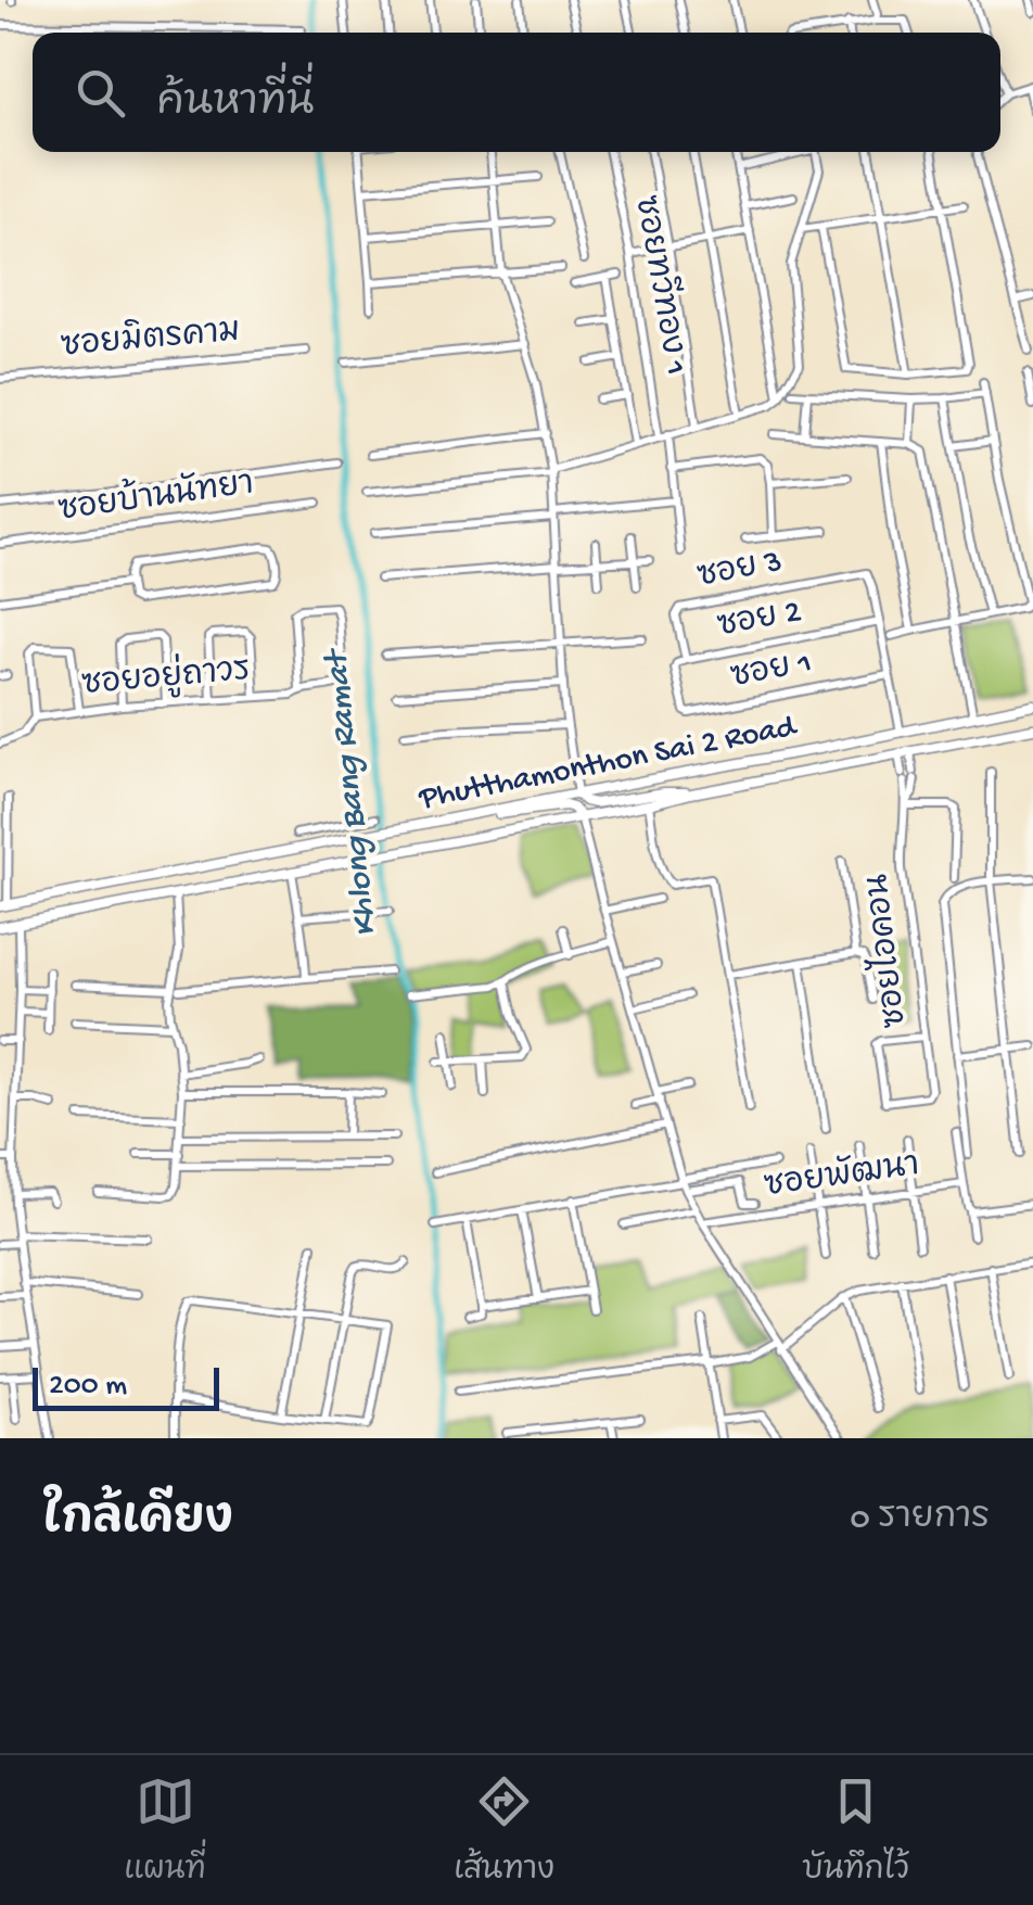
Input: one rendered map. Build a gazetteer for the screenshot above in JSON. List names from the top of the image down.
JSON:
{
  "streets": {
    "main road": ["Phutthamonthon Sai 2 Road"],
    "street": [
      "ซอยทวีทอง 1",
      "ซอยมิตรคาม",
      "ซอยบ้านนัทยา",
      "ซอย 3",
      "ซอย 2",
      "ซอย 1",
      "ซอยอยู่ถาวร",
      "ซอยไอคอน",
      "ซอยพัฒนา"
    ]
  },
  "crossings": [
    ["ซอย 3", "ซอย 2"],
    ["ซอย 2", "ซอย 1"],
    ["Phutthamonthon Sai 2 Road", "ซอยไอคอน"]
  ],
  "water": ["Khlong Bang Ramat"],
  "scale_bar": "200 m",
  "page": {
    "search": "ค้นหาที่นี่",
    "scale": "200 m",
    "heading": ["ใกล้เคียง", "0 รายการ"],
    "nav": ["แผนที่", "เส้นทาง", "บันทึกไว้"]
  }
}
